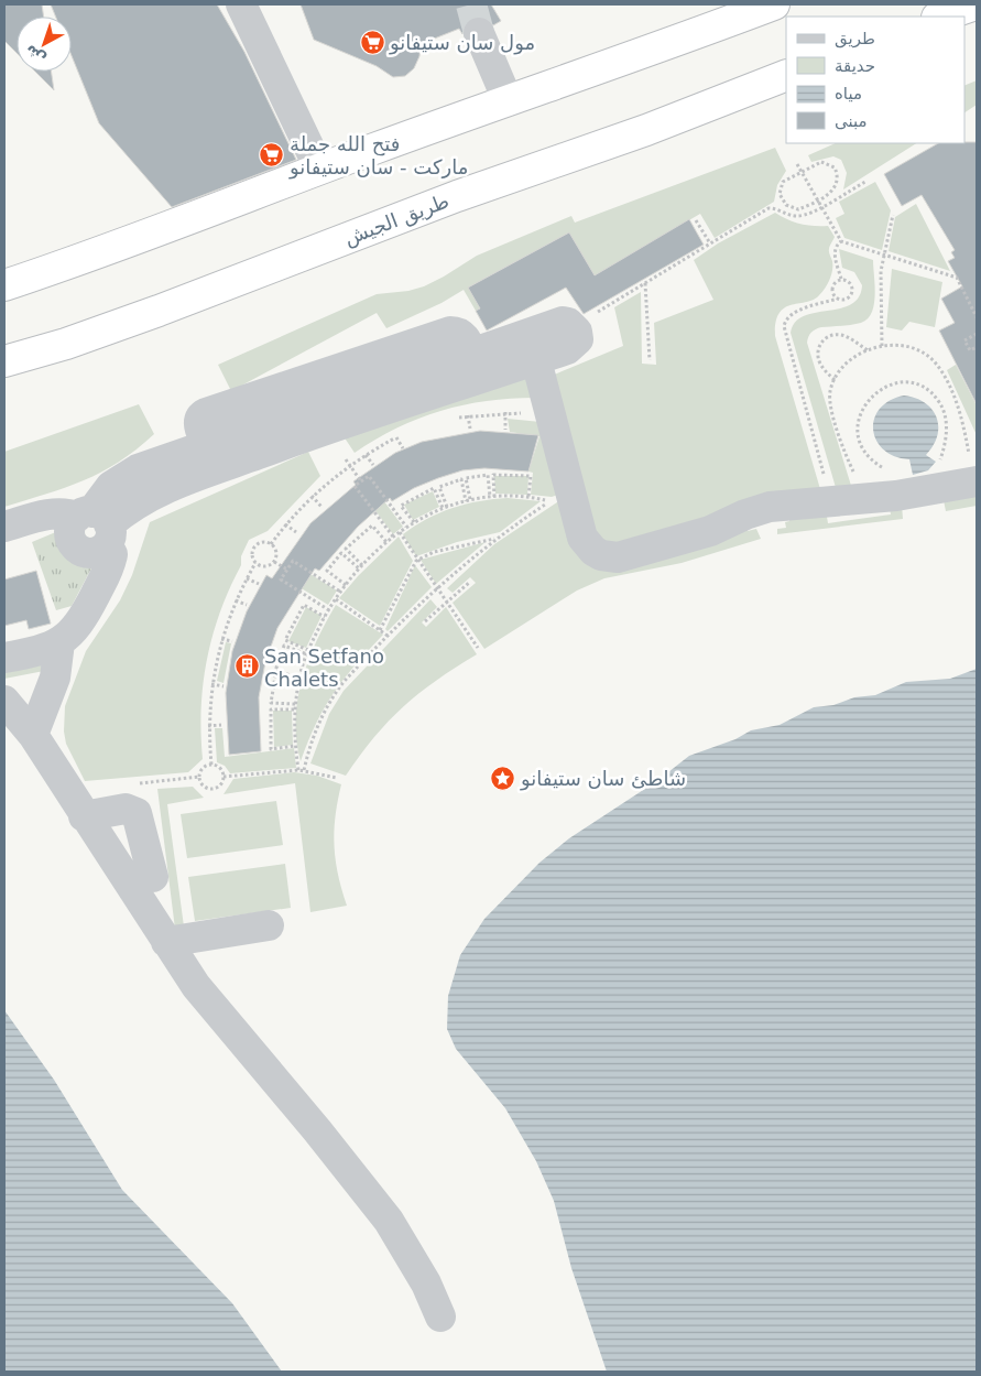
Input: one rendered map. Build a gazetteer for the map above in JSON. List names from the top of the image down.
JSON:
{
  "streets": {
    "highway": ["طريق الجيش"]
  },
  "places": {
    "supermarket": ["مول سان ستيفانو", "فتح الله جملة ماركت - سان ستيفانو"],
    "building": ["San Setfano Chalets"],
    "place": ["شاطئ سان ستيفانو"]
  },
  "legend": [
    "طريق",
    "حديقة",
    "مياه",
    "مبنى"
  ],
  "north": "bottom left"
}
